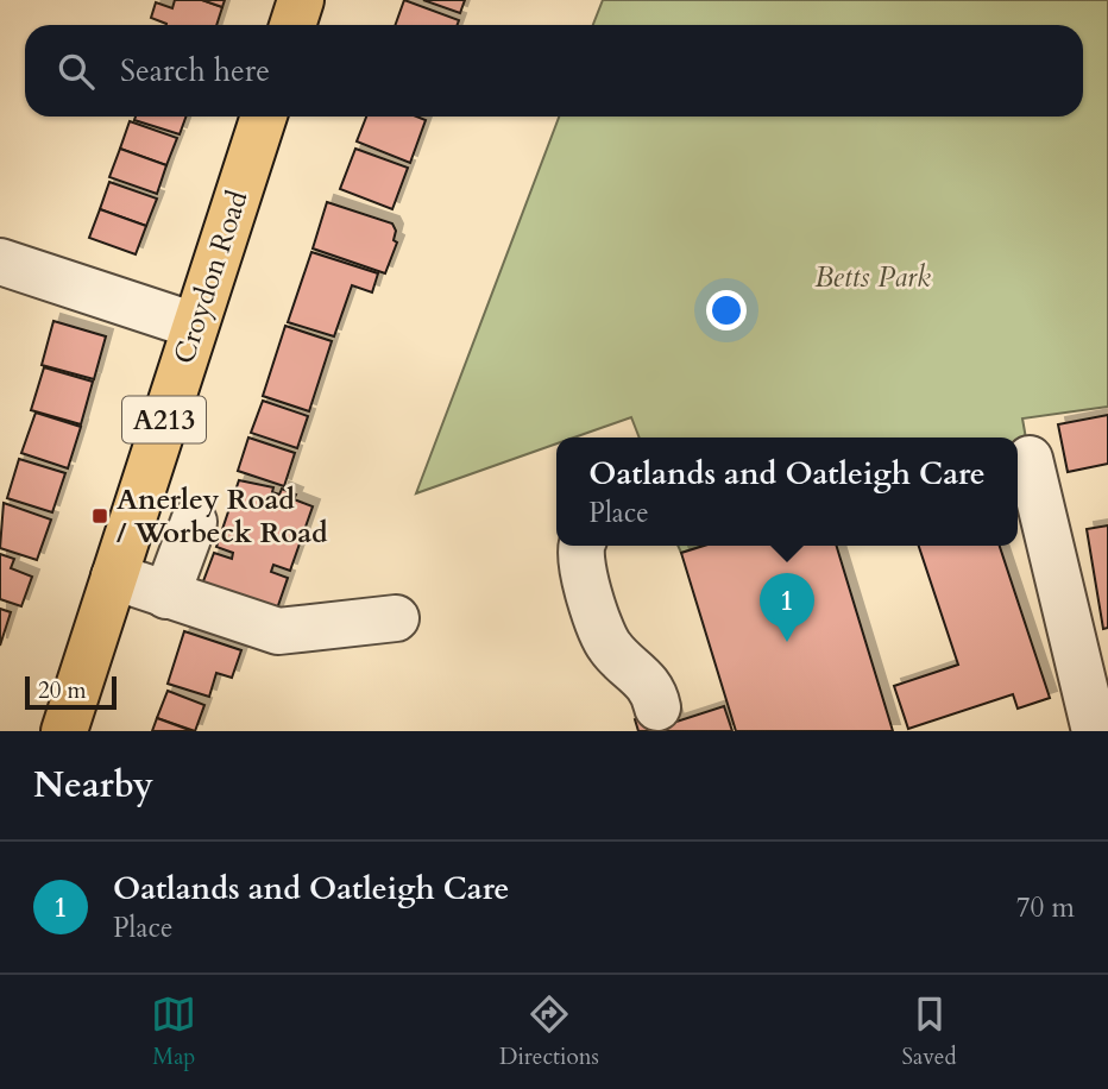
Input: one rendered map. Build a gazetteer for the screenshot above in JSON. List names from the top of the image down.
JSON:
{
  "streets": {
    "main road": ["Croydon Road", "A213"]
  },
  "parks": ["Betts Park"],
  "places": {
    "transit": ["Anerley Road / Worbeck Road"]
  },
  "scale_bar": "20 m",
  "page": {
    "search": "Search here",
    "popup": ["Oatlands and Oatleigh Care", "Place"],
    "pins": "1",
    "scale": "20 m",
    "heading": "Nearby",
    "list": [
      {
        "mark": "1",
        "name": "Oatlands and Oatleigh Care",
        "note": "Place",
        "value": "70 m"
      }
    ],
    "nav": ["Map", "Directions", "Saved"]
  }
}
